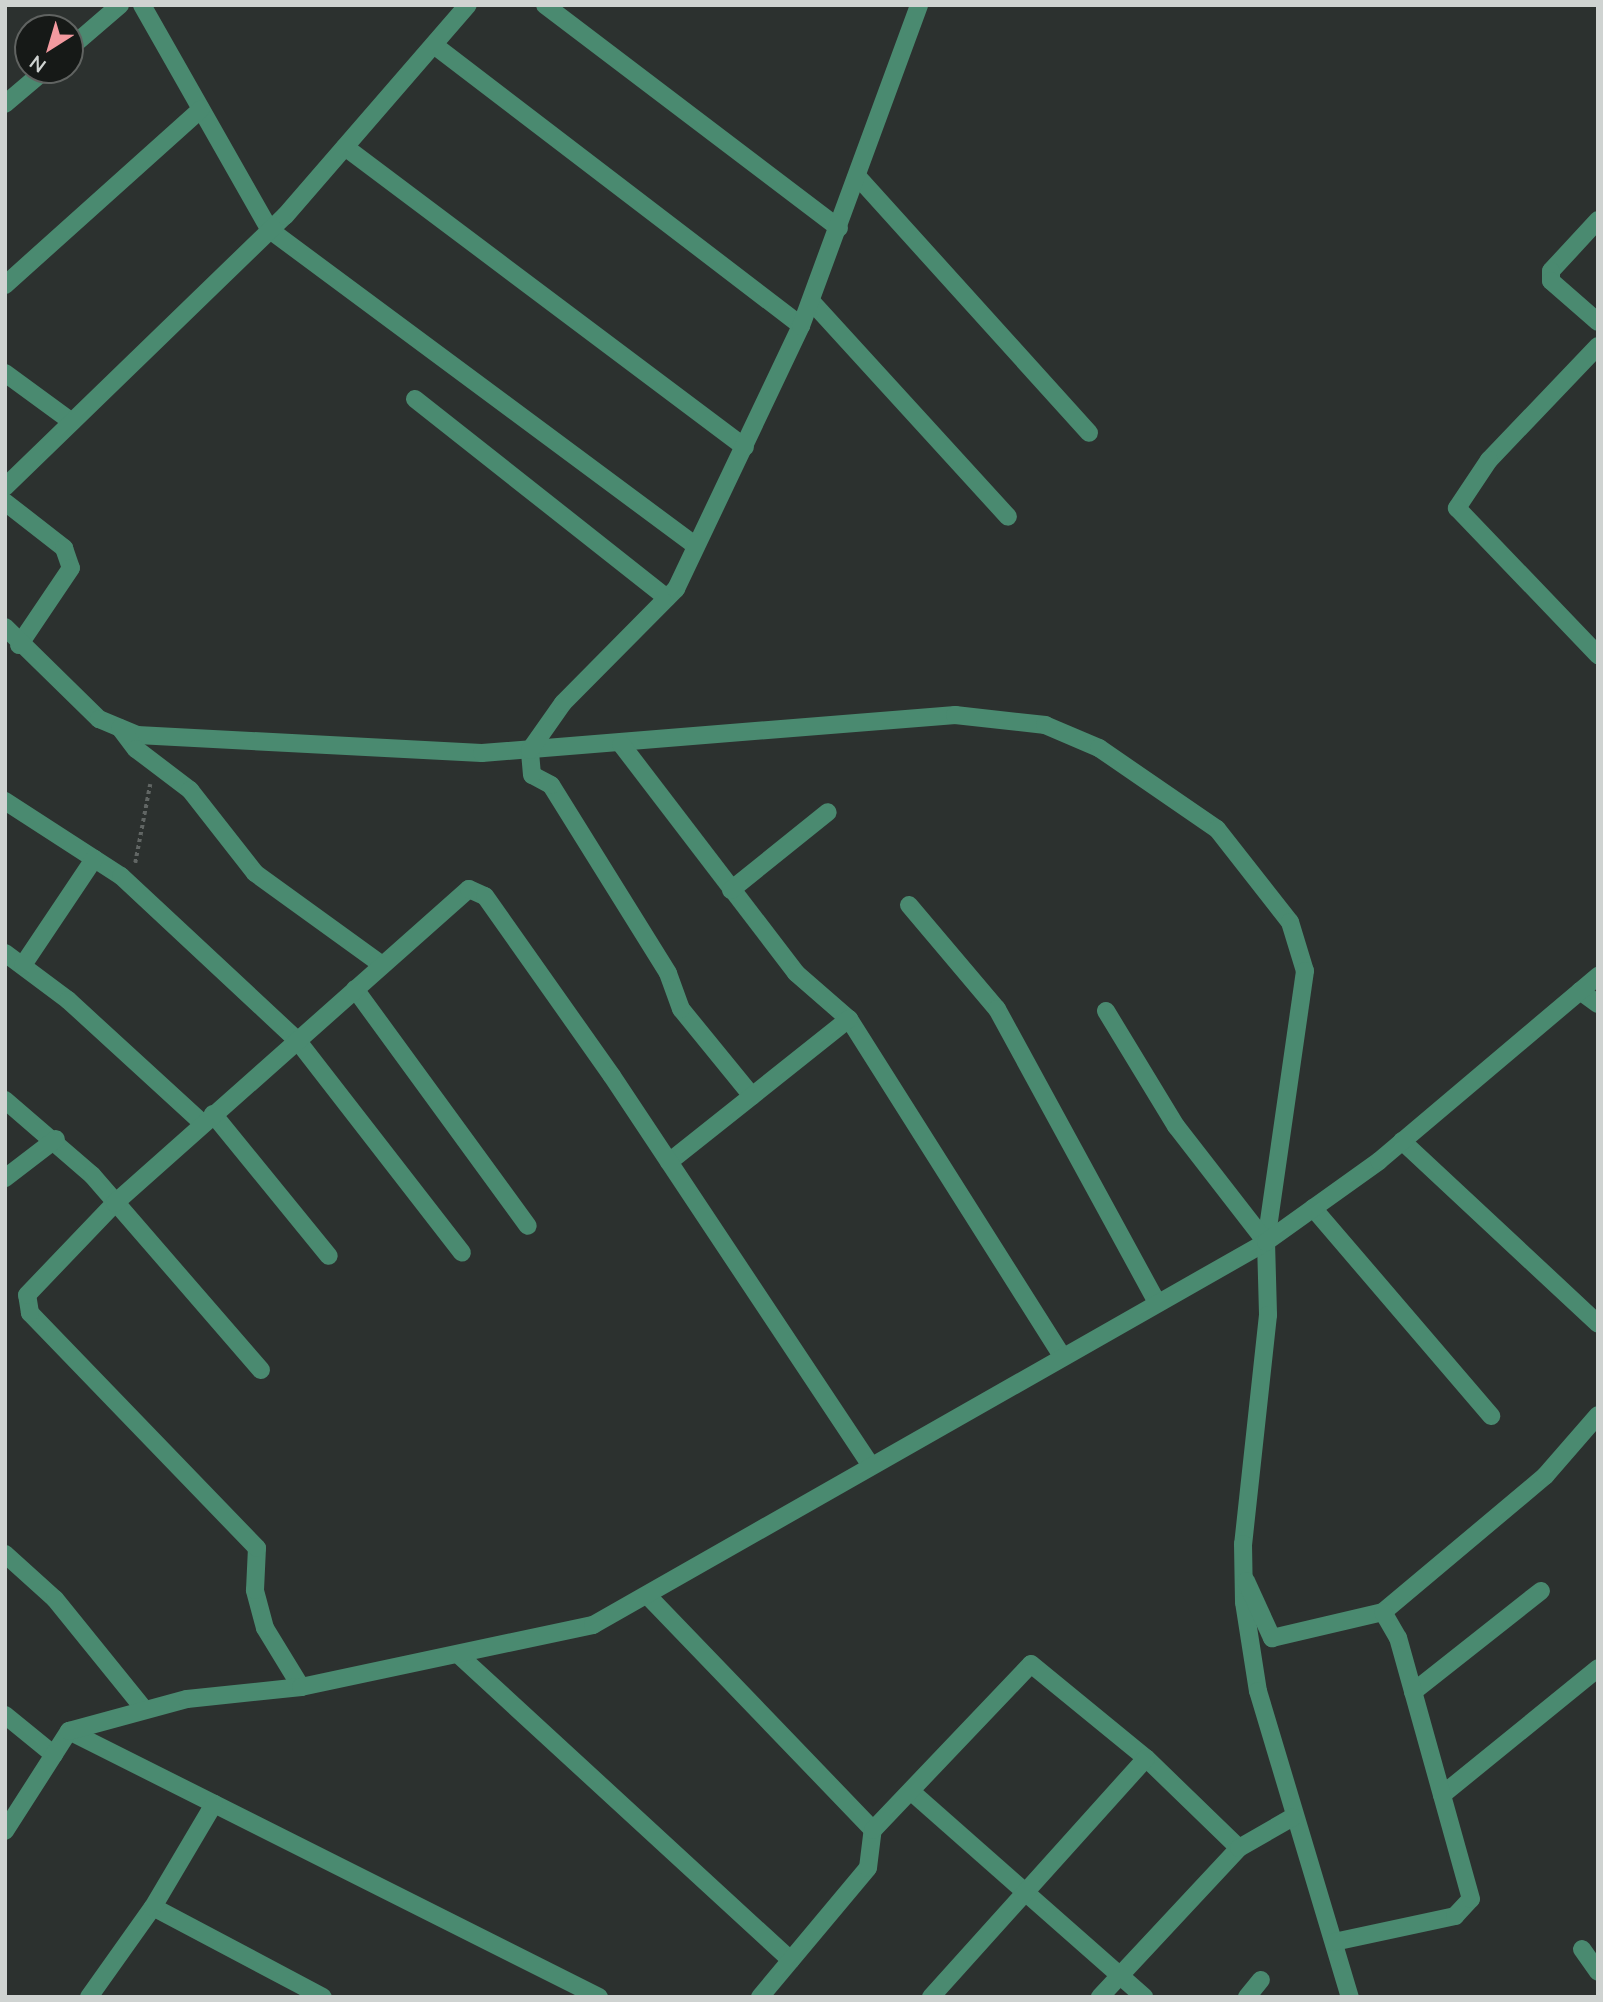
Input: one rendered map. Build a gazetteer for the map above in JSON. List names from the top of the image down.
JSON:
{
  "north": "bottom left"
}
